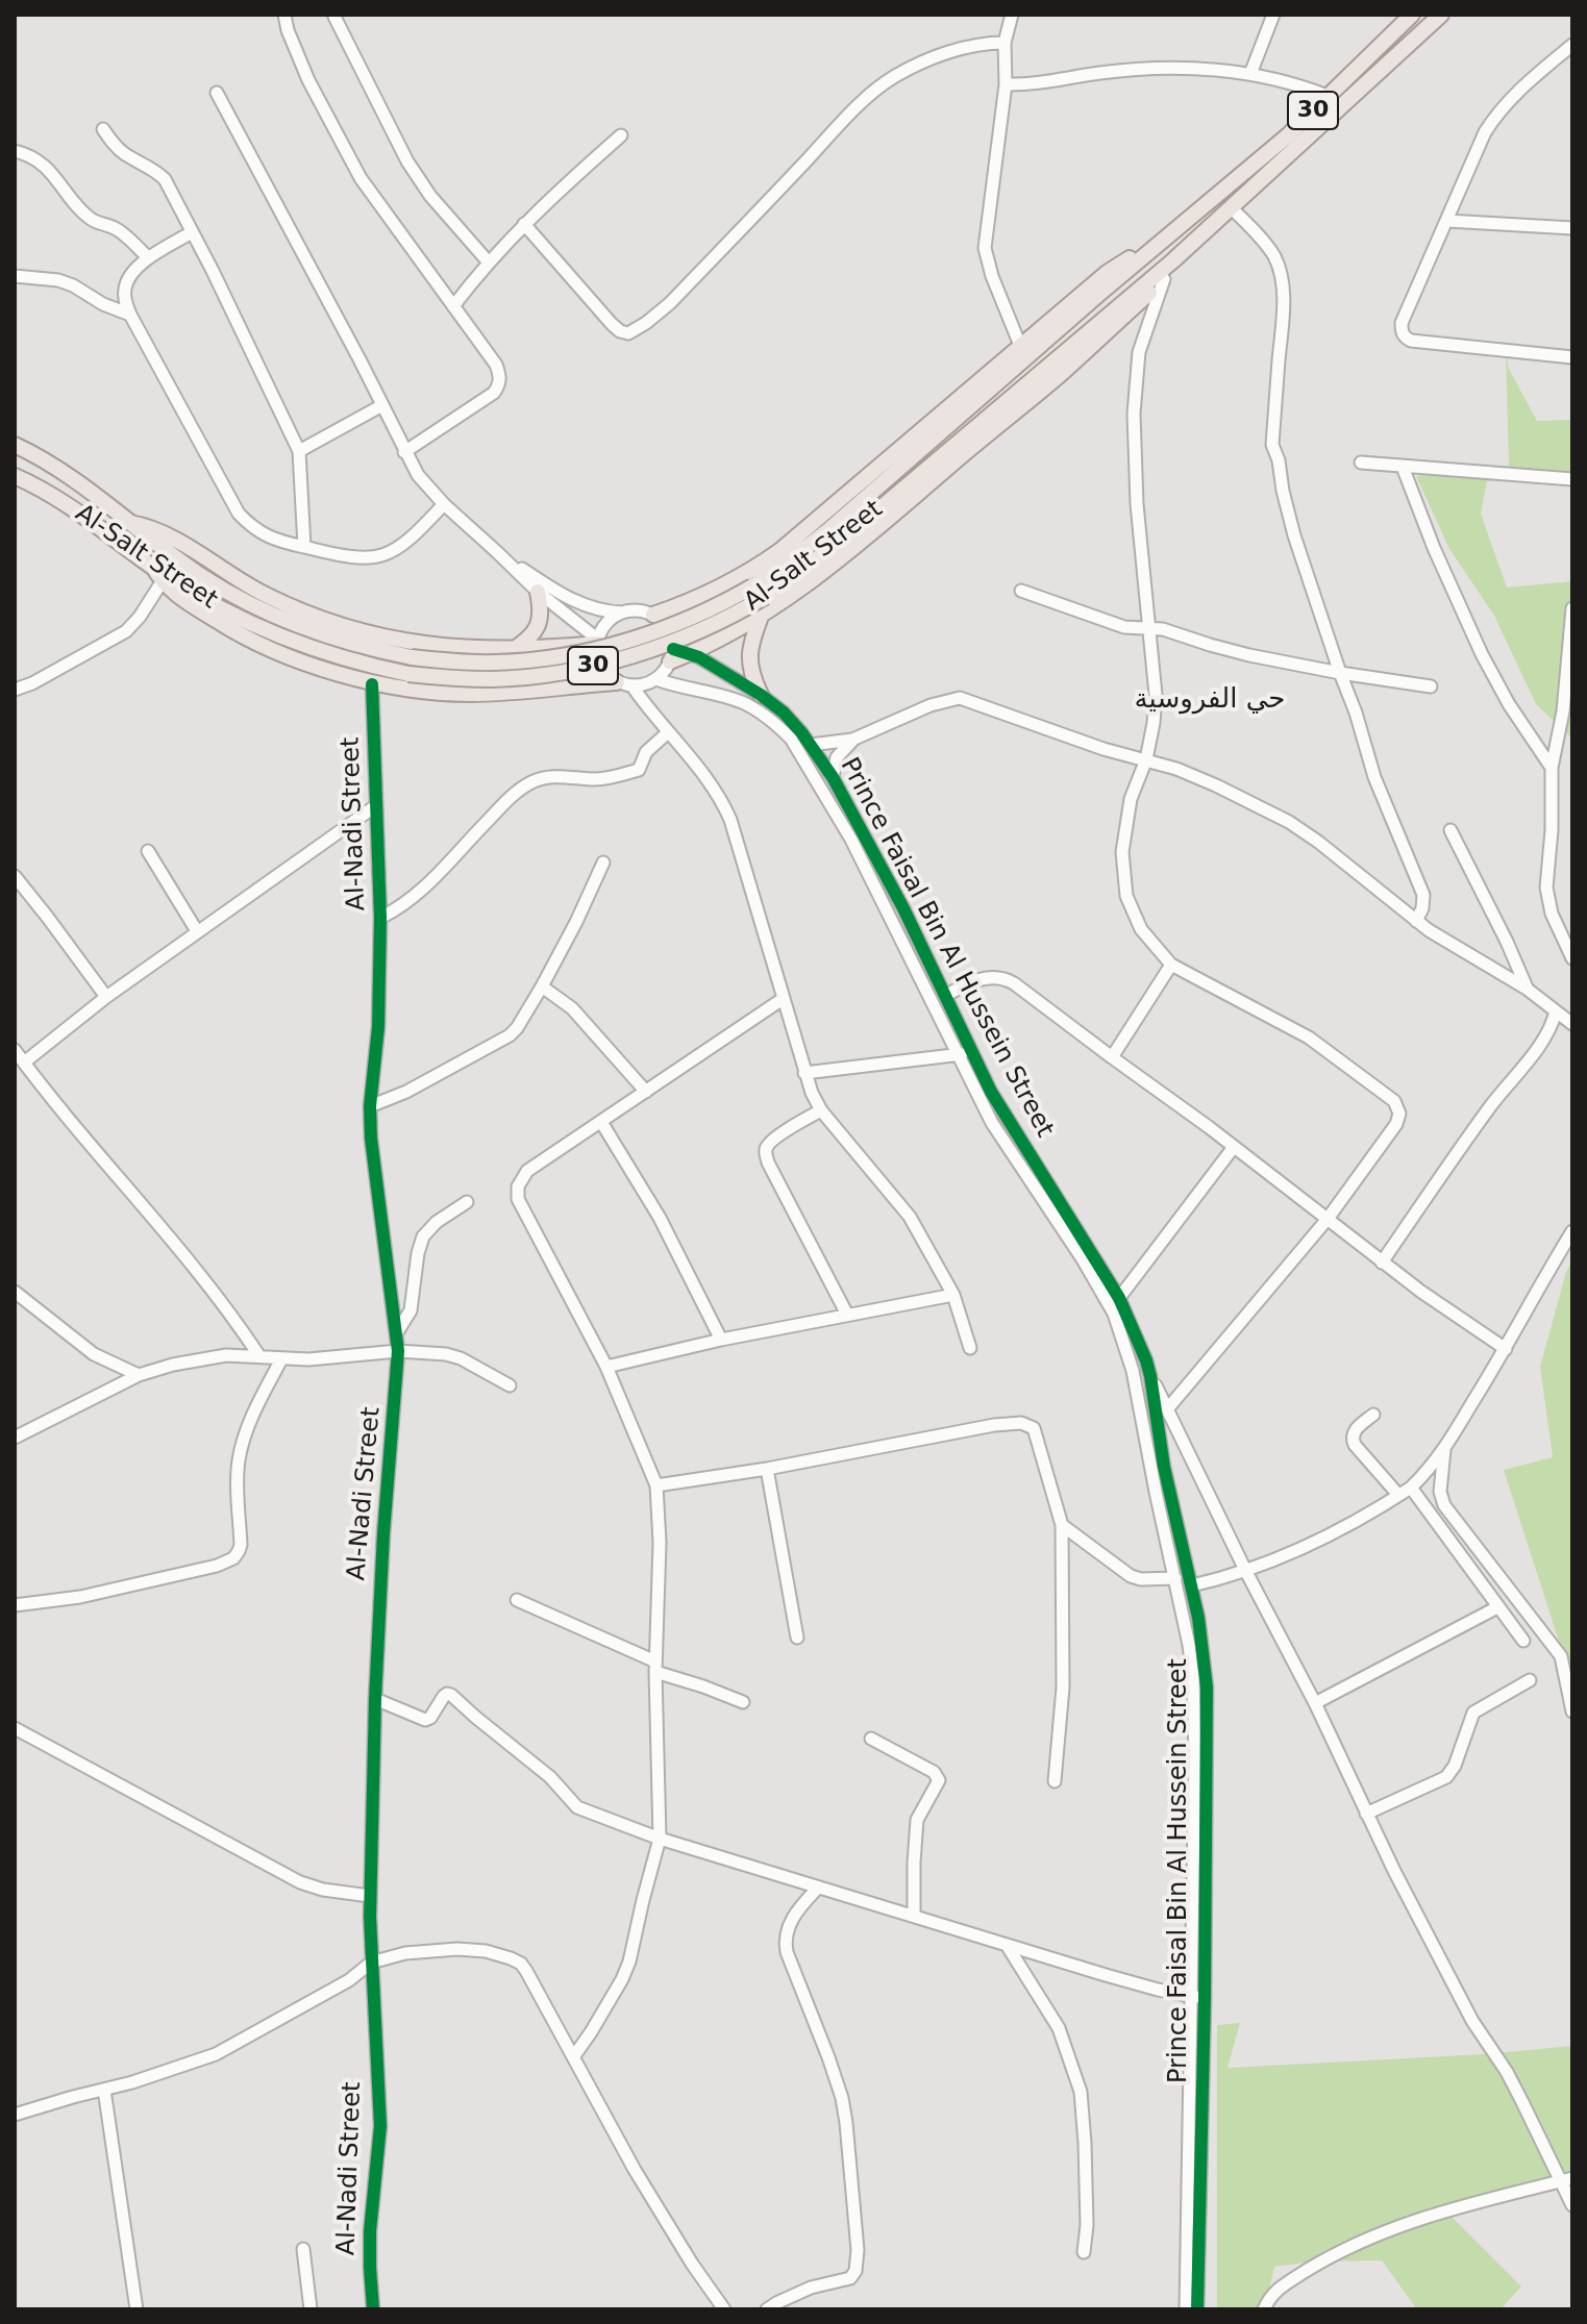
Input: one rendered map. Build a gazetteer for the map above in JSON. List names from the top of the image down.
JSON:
{
  "streets": {
    "main road": ["30", "Al-Salt Street"],
    "street": ["Al-Nadi Street", "Prince Faisal Bin Al Hussein Street"]
  },
  "districts": ["حي الفروسية"]
}
